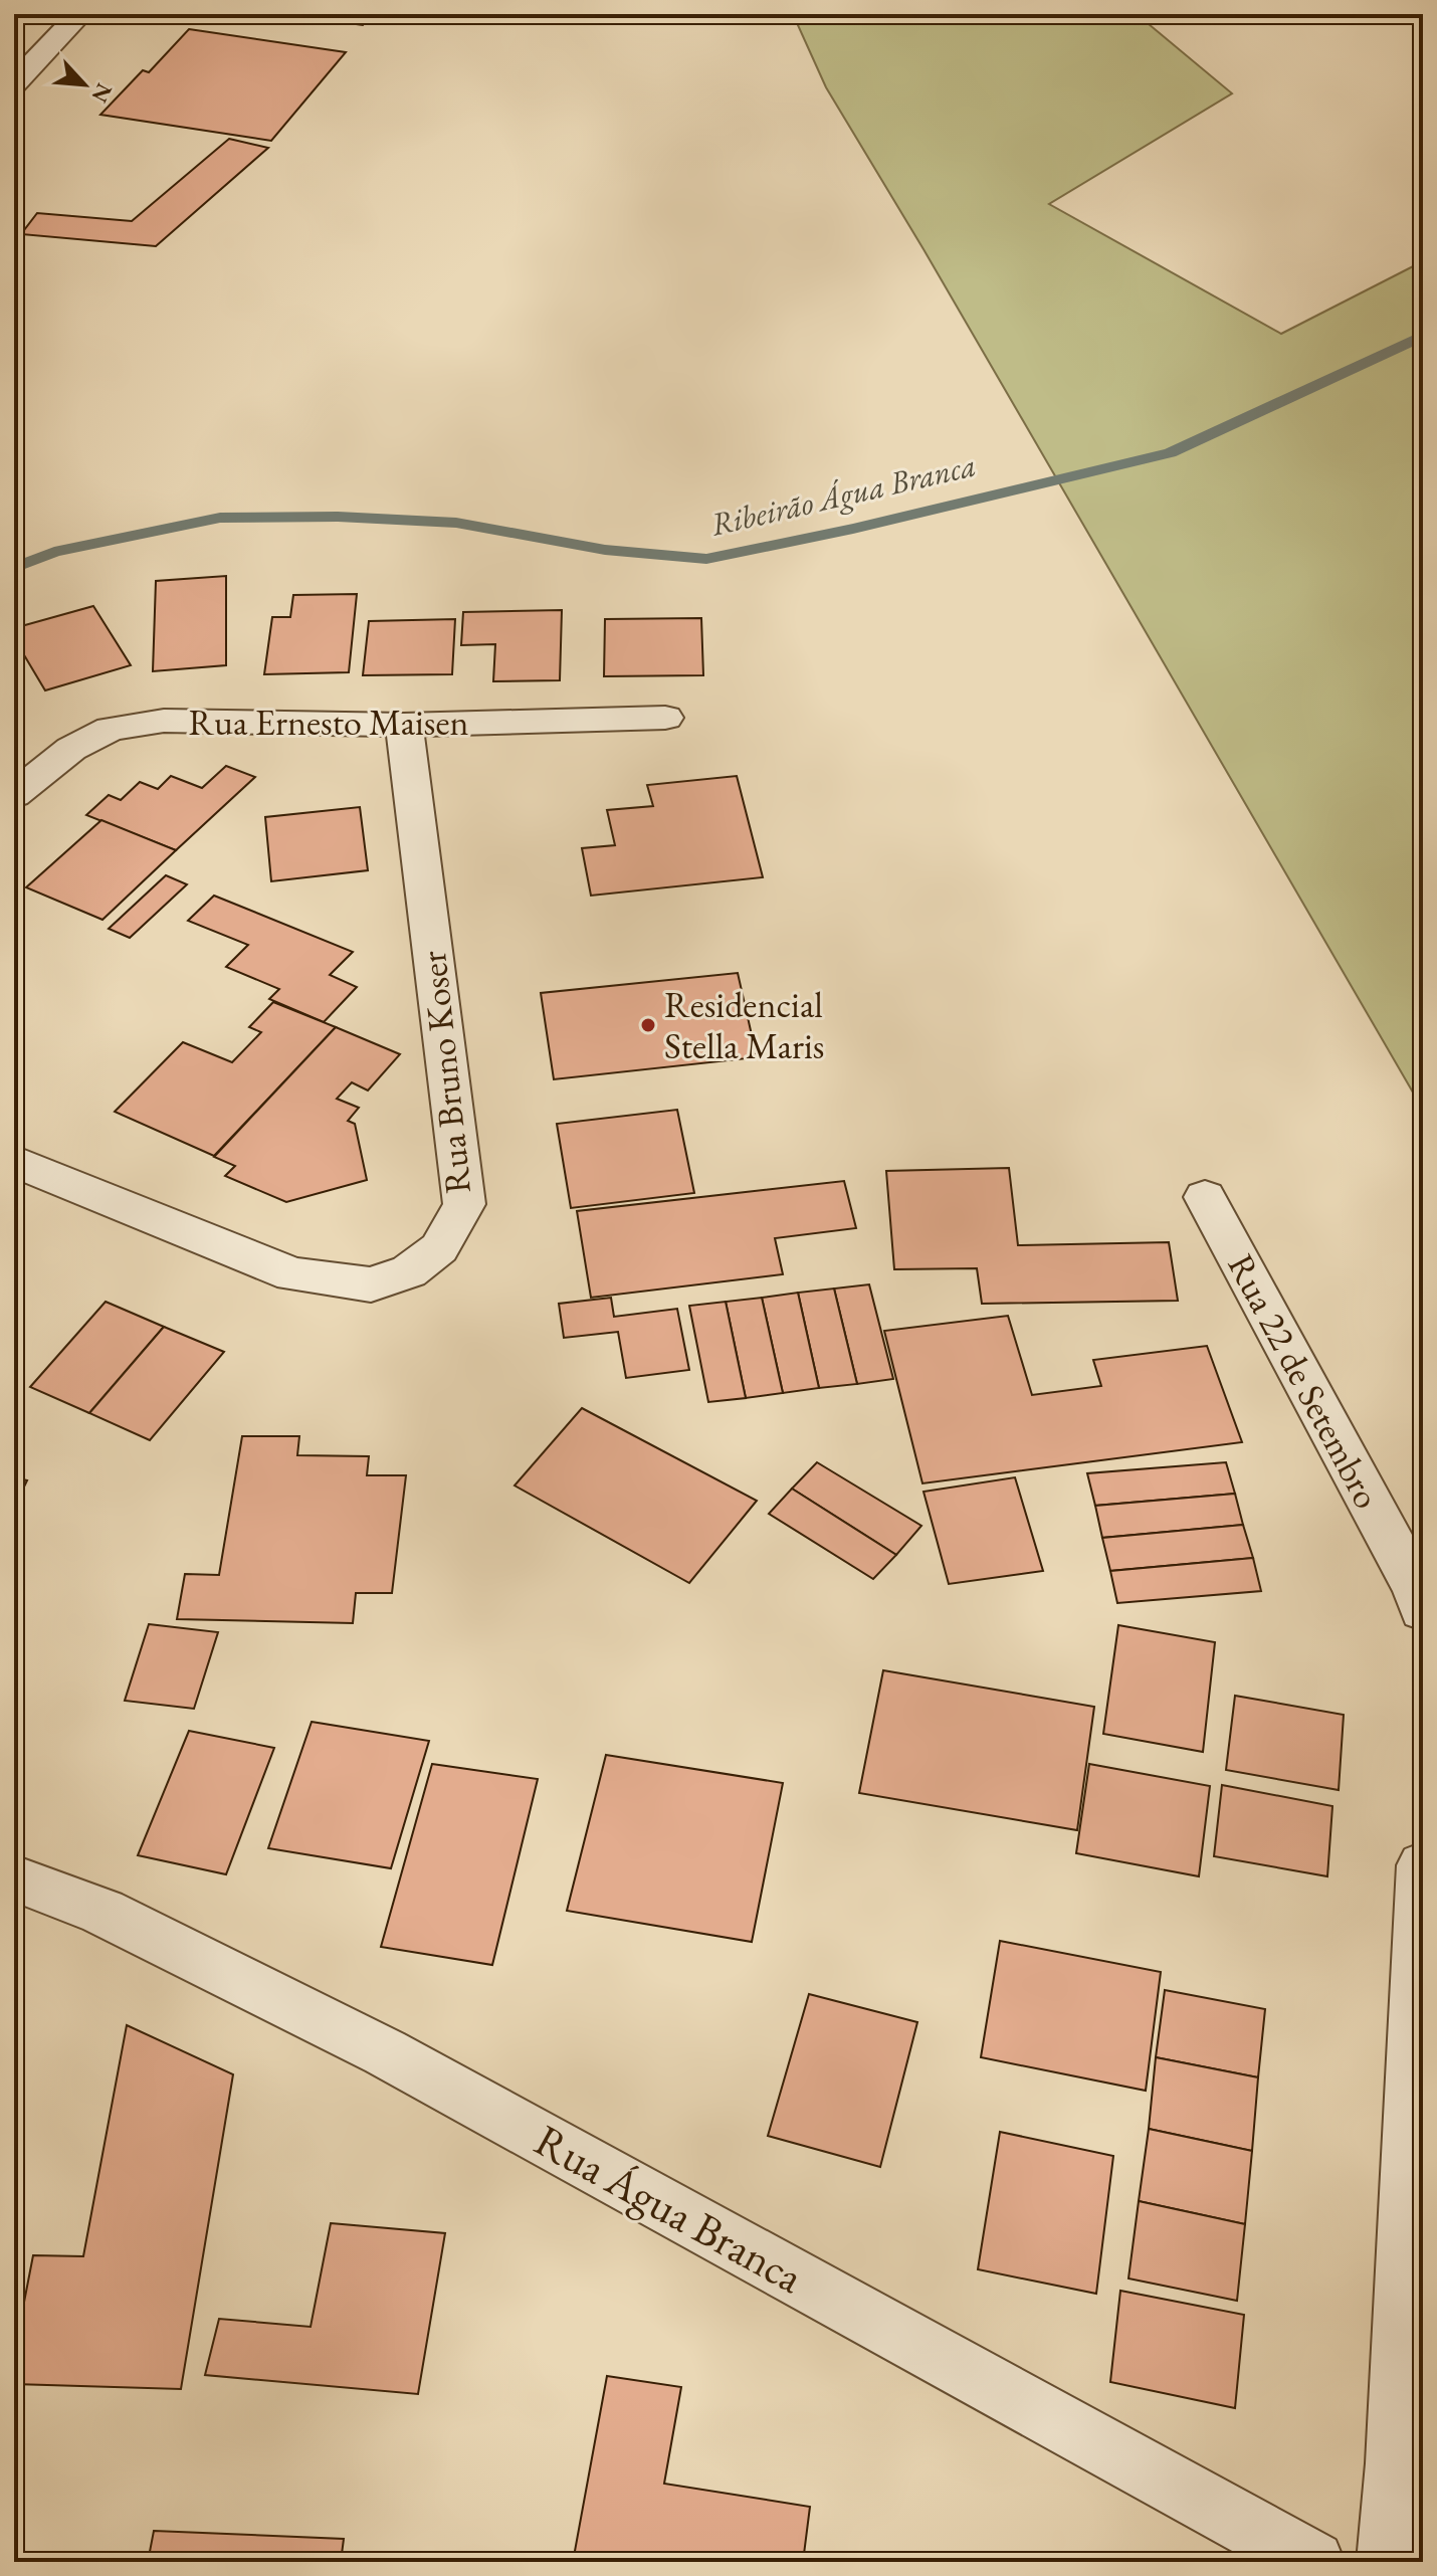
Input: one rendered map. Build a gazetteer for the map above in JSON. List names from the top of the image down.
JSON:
{
  "streets": {
    "street": [
      "Rua Ernesto Maisen",
      "Rua Bruno Koser",
      "Rua 22 de Setembro",
      "Rua Água Branca"
    ]
  },
  "crossings": [
    ["Rua Ernesto Maisen", "Rua Bruno Koser"]
  ],
  "water": ["Ribeirão Água Branca"],
  "places": ["Residencial Stella Maris"],
  "north": "bottom right"
}
